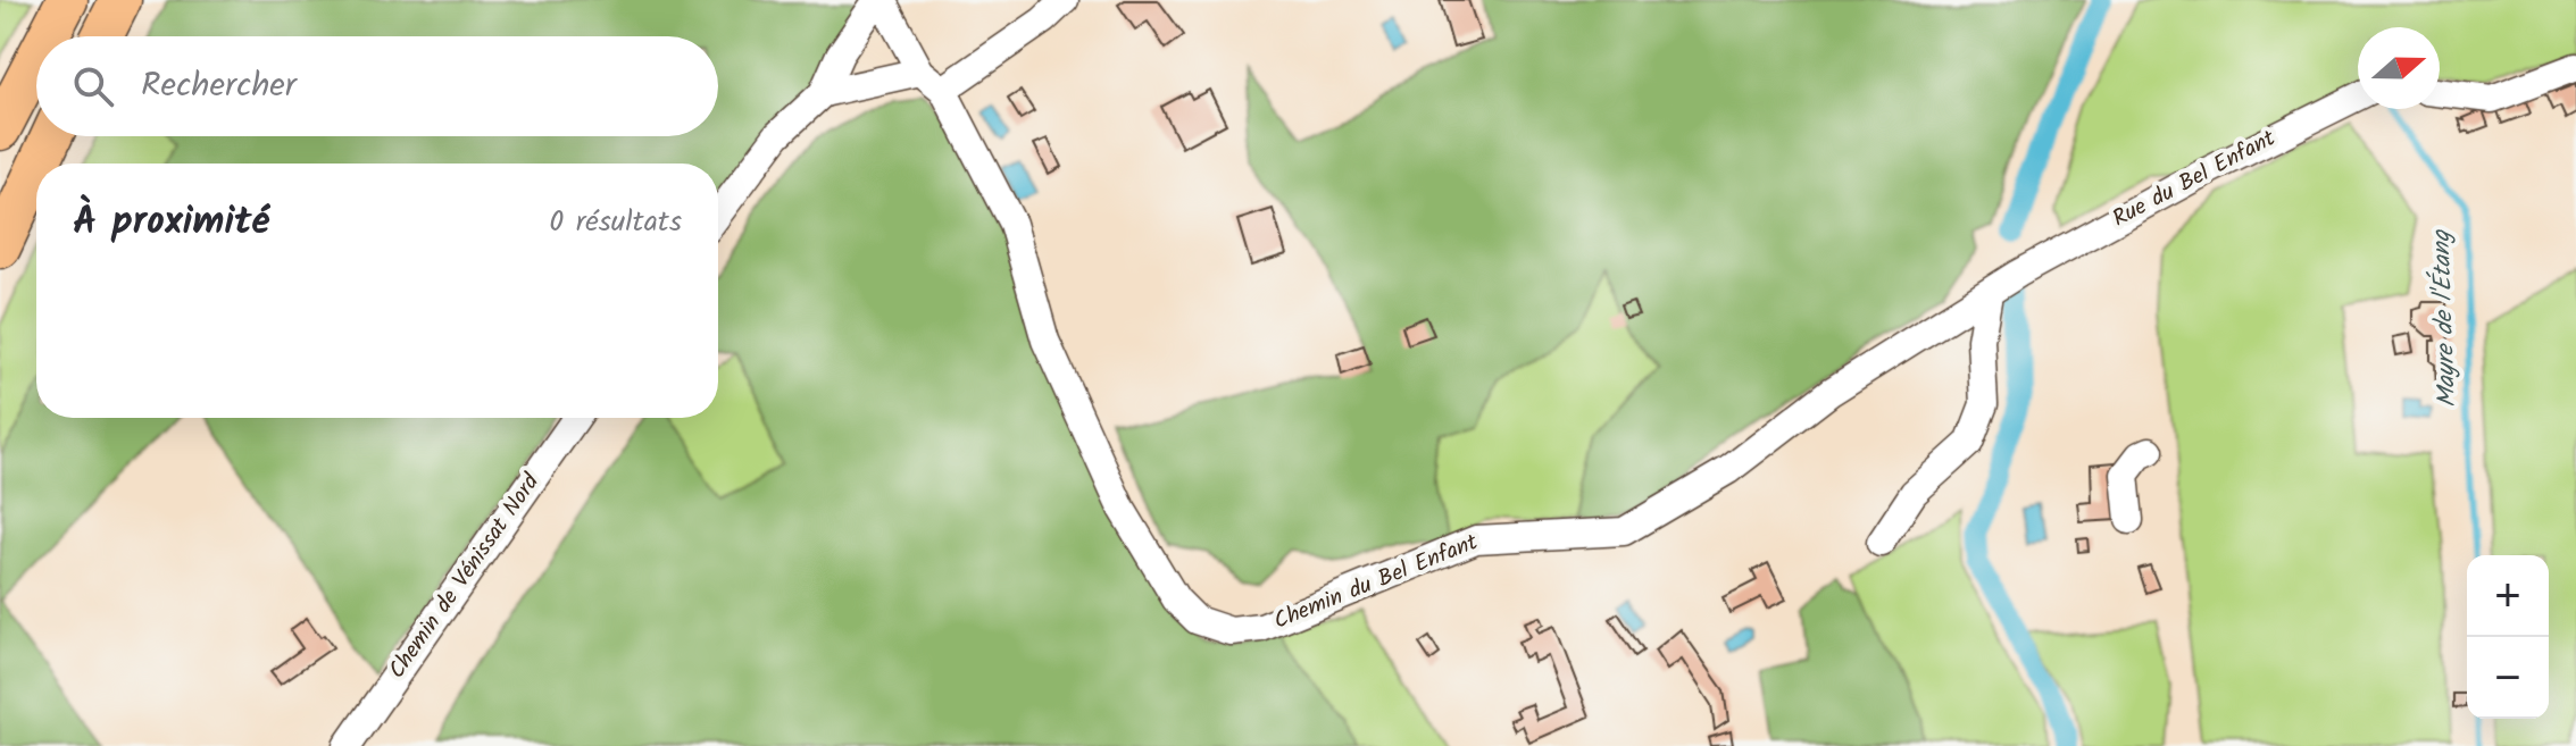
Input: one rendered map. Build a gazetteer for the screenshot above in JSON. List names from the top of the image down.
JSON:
{
  "streets": {
    "street": ["Rue du Bel Enfant", "Chemin de Vénissat Nord", "Chemin du Bel Enfant"]
  },
  "crossings": [
    ["Rue du Bel Enfant", "Chemin du Bel Enfant"]
  ],
  "water": ["Mayre de l'Étang"],
  "north": "right",
  "page": {
    "search": "Rechercher",
    "heading": ["À proximité", "0 résultats"],
    "map_buttons": ["+", "−"]
  }
}
